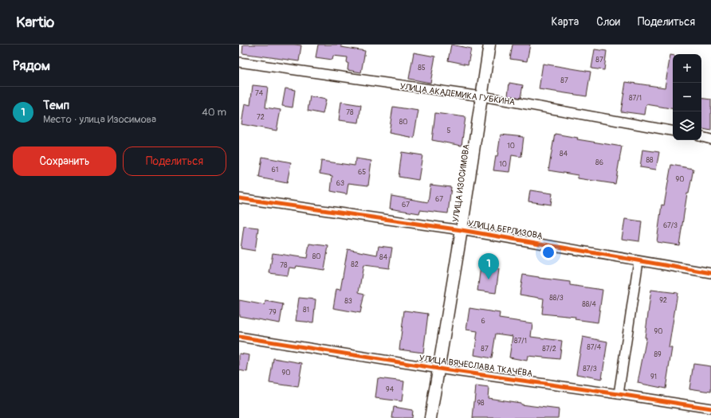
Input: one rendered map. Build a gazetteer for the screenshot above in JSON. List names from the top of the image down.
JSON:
{
  "streets": {
    "street": [
      "УЛИЦА АКАДЕМИКА ГУБКИНА",
      "УЛИЦА ИЗОСИМОВА",
      "УЛИЦА БЕРЛИЗОВА",
      "УЛИЦА ВЯЧЕСЛАВА ТКАЧЁВА"
    ]
  },
  "crossings": [
    ["УЛИЦА АКАДЕМИКА ГУБКИНА", "УЛИЦА ИЗОСИМОВА"],
    ["УЛИЦА ИЗОСИМОВА", "УЛИЦА БЕРЛИЗОВА"],
    ["УЛИЦА ИЗОСИМОВА", "УЛИЦА ВЯЧЕСЛАВА ТКАЧЁВА"]
  ],
  "house_numbers": [
    "87",
    "85",
    "87",
    "74",
    "87/1",
    "78",
    "72",
    "80",
    "5",
    "10",
    "84",
    "88",
    "86",
    "10",
    "61",
    "65",
    "90",
    "63",
    "67",
    "67",
    "67/3",
    "80",
    "84",
    "82",
    "78",
    "88/3",
    "92",
    "83",
    "88/4",
    "81",
    "79",
    "6",
    "90",
    "87/1",
    "87/4",
    "87",
    "87/2",
    "89",
    "87/3",
    "90",
    "91",
    "94",
    "98"
  ],
  "page": {
    "header": "Kartio",
    "nav": ["Карта", "Слои", "Поделиться"],
    "heading": "Рядом",
    "map_buttons": ["+", "−"],
    "list": [
      {
        "mark": "1",
        "name": "Темп",
        "note": "Место · улица Изосимова",
        "value": "40 m"
      }
    ],
    "buttons": ["Сохранить", "Поделиться"],
    "pins": "1"
  }
}
